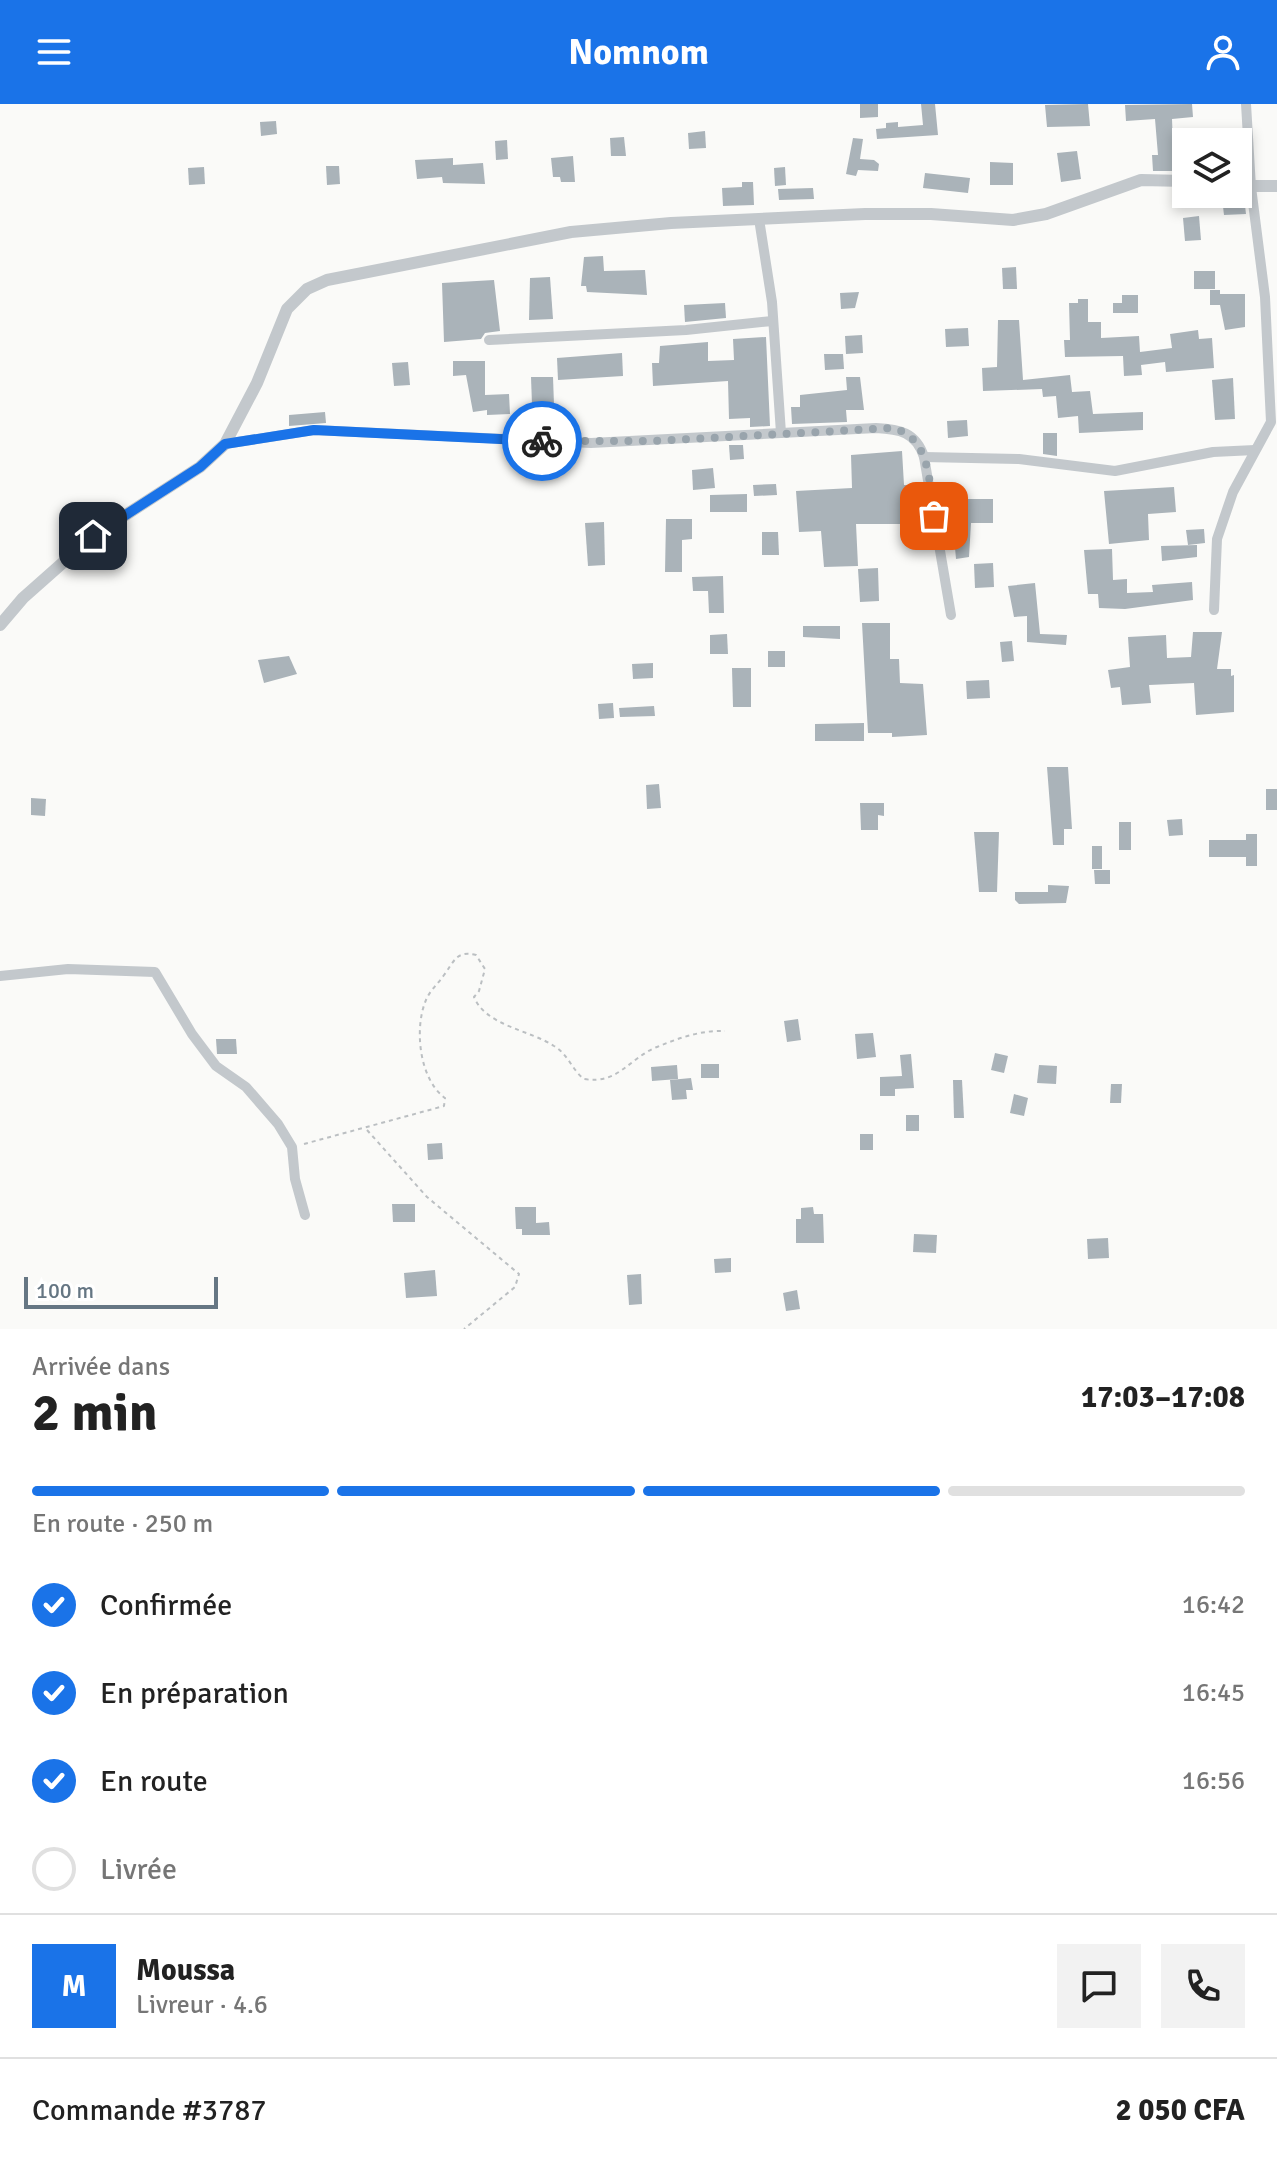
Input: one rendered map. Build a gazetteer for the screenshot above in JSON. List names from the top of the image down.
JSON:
{
  "scale_bar": "100 m",
  "page": {
    "header": "Nomnom",
    "scale": "100 m",
    "heading": ["2 min", "Arrivée dans", "17:03–17:08"],
    "panel": [
      "Moussa",
      "Livreur · 4.6",
      "Commande #3787",
      "2 050 CFA"
    ],
    "bar": "En route · 250 m",
    "list": [
      ["Confirmée", "16:42"],
      ["En préparation", "16:45"],
      ["En route", "16:56"],
      "Livrée"
    ],
    "round": "M"
  }
}
